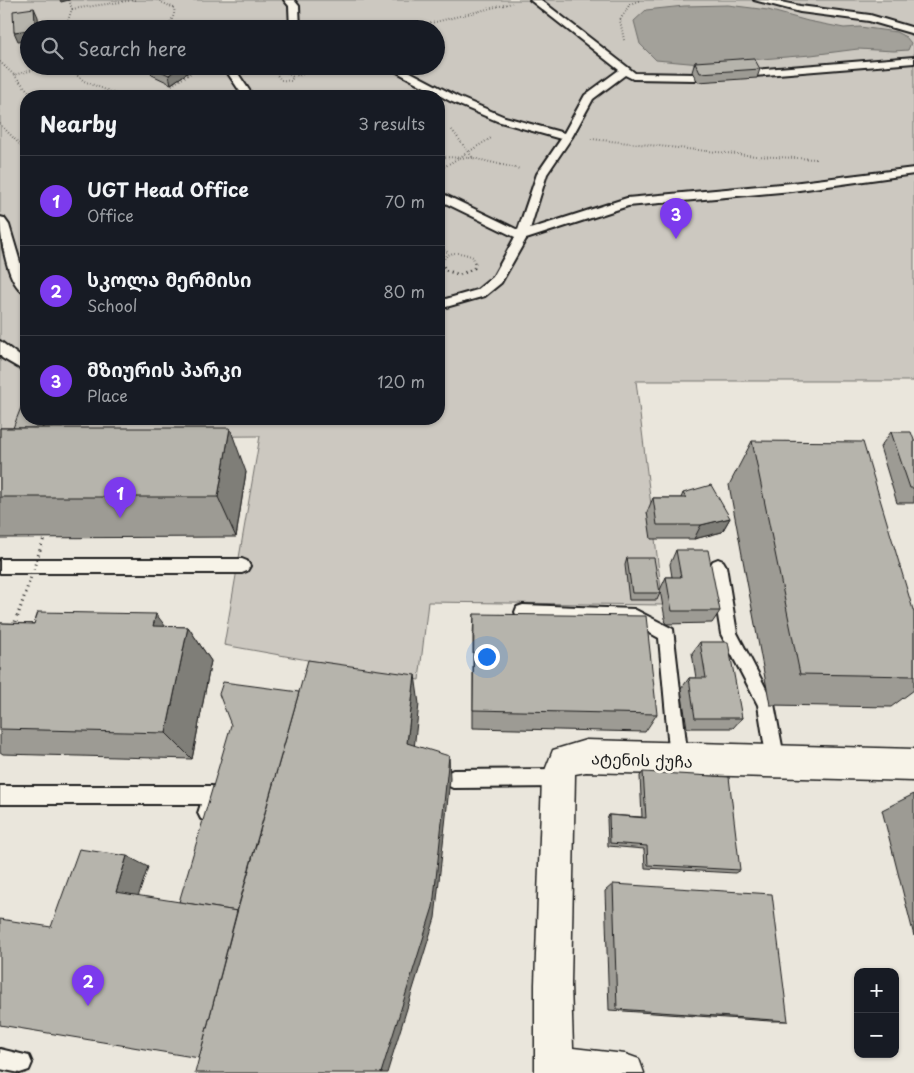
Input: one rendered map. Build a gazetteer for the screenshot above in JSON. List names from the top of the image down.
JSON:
{
  "streets": {
    "street": ["ატენის ქუჩა"]
  },
  "page": {
    "search": "Search here",
    "heading": ["Nearby", "3 results"],
    "list": [
      {
        "mark": "1",
        "name": "UGT Head Office",
        "note": "Office",
        "value": "70 m"
      },
      {
        "mark": "2",
        "name": "სკოლა მერმისი",
        "note": "School",
        "value": "80 m"
      },
      {
        "mark": "3",
        "name": "მზიურის პარკი",
        "note": "Place",
        "value": "120 m"
      }
    ],
    "pins": ["3", "1", "2"],
    "map_buttons": ["+", "−"]
  }
}
